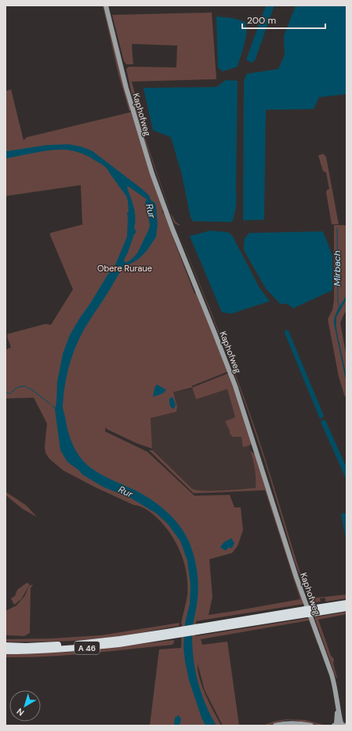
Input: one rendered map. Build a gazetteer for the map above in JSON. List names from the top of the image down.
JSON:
{
  "streets": {
    "highway": ["A 46"],
    "main road": ["Kaphofweg"]
  },
  "water": ["Rur", "Mirbach"],
  "parks": ["Obere Ruraue"],
  "scale_bar": "200 m",
  "north": "bottom left"
}
